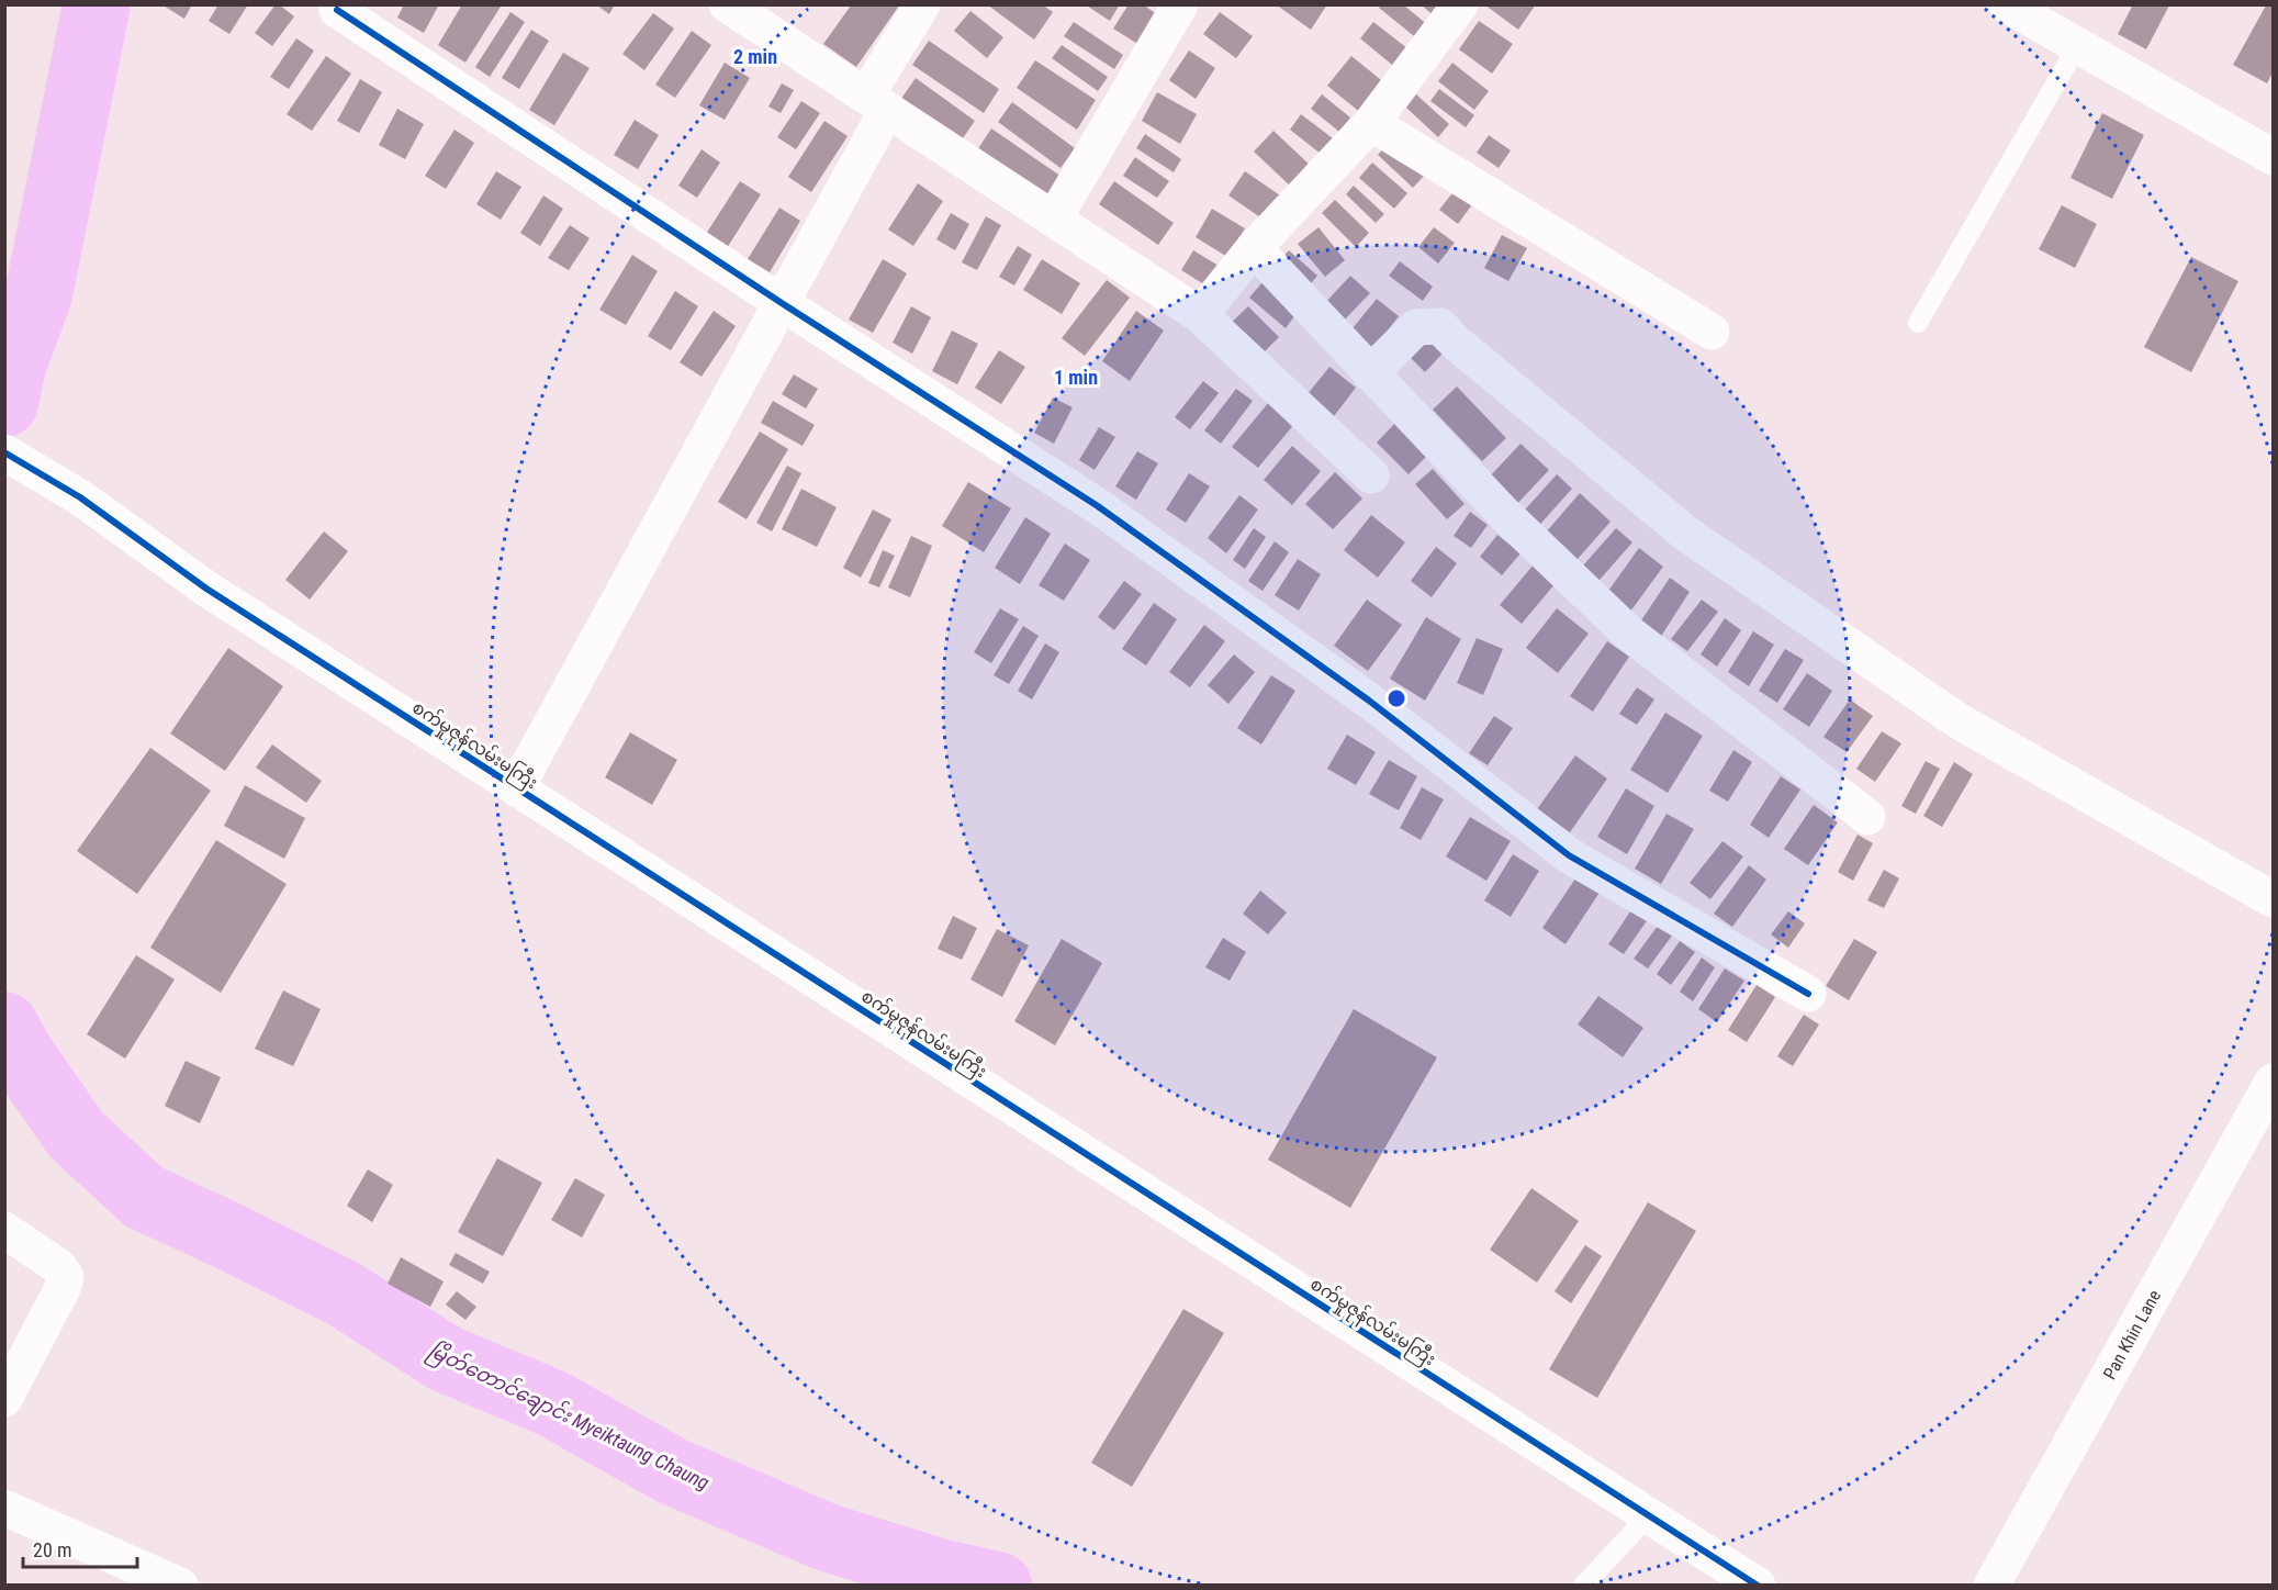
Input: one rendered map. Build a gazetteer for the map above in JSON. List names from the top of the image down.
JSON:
{
  "streets": {
    "street": ["စက်မှုဇုန်လမ်းမကြီး", "Pan Khin Lane"]
  },
  "water": ["မြိတ်တောင်ချောင်း Myeiktaung Chaung"],
  "scale_bar": "20 m",
  "rings": ["2 min", "1 min"]
}
